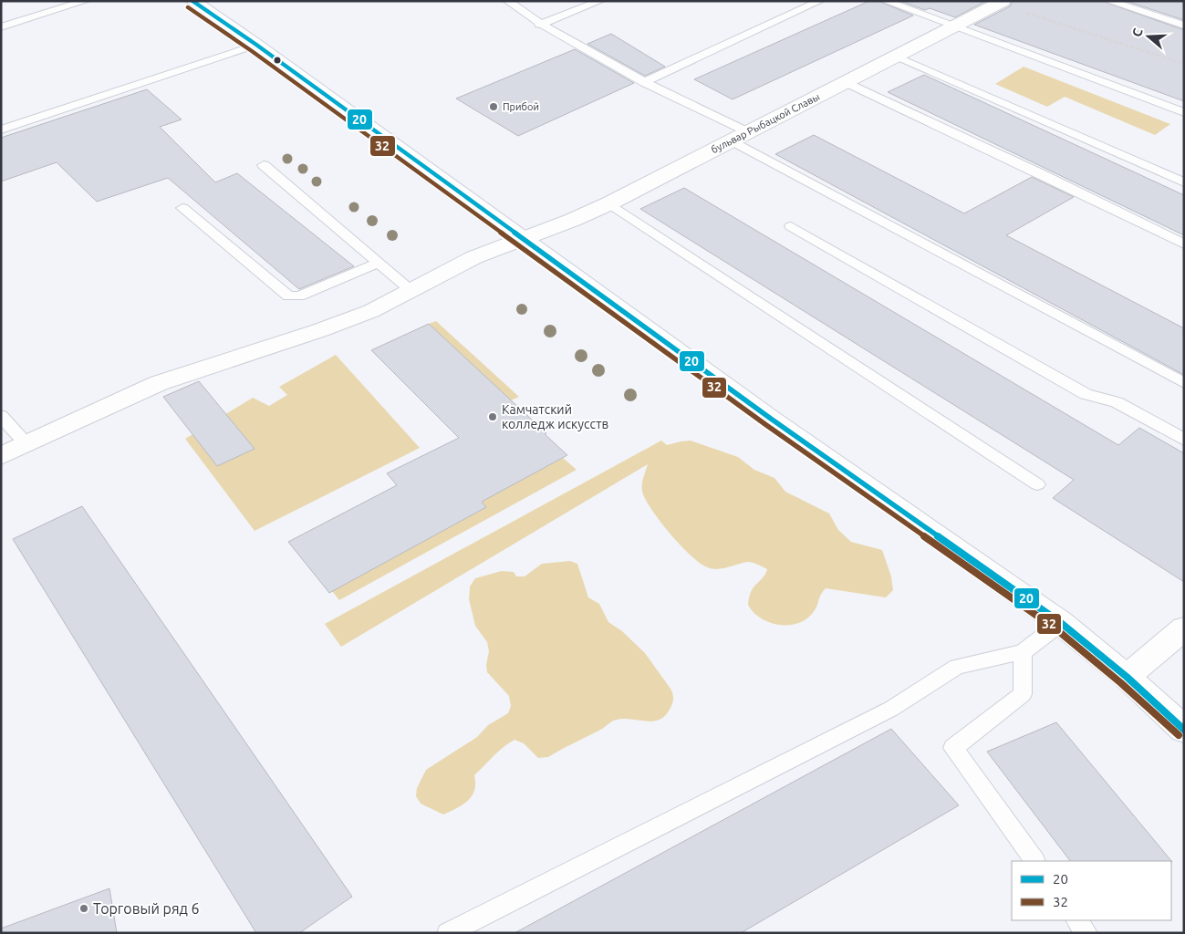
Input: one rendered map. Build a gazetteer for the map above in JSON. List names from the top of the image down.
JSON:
{
  "streets": {
    "main road": ["бульвар Рыбацкой Славы"]
  },
  "places": ["Прибой", "Камчатский колледж искусств", "Торговый ряд 6"],
  "lines": ["transit line 20", "transit line 32"],
  "legend": ["20", "32"],
  "north": "left"
}
